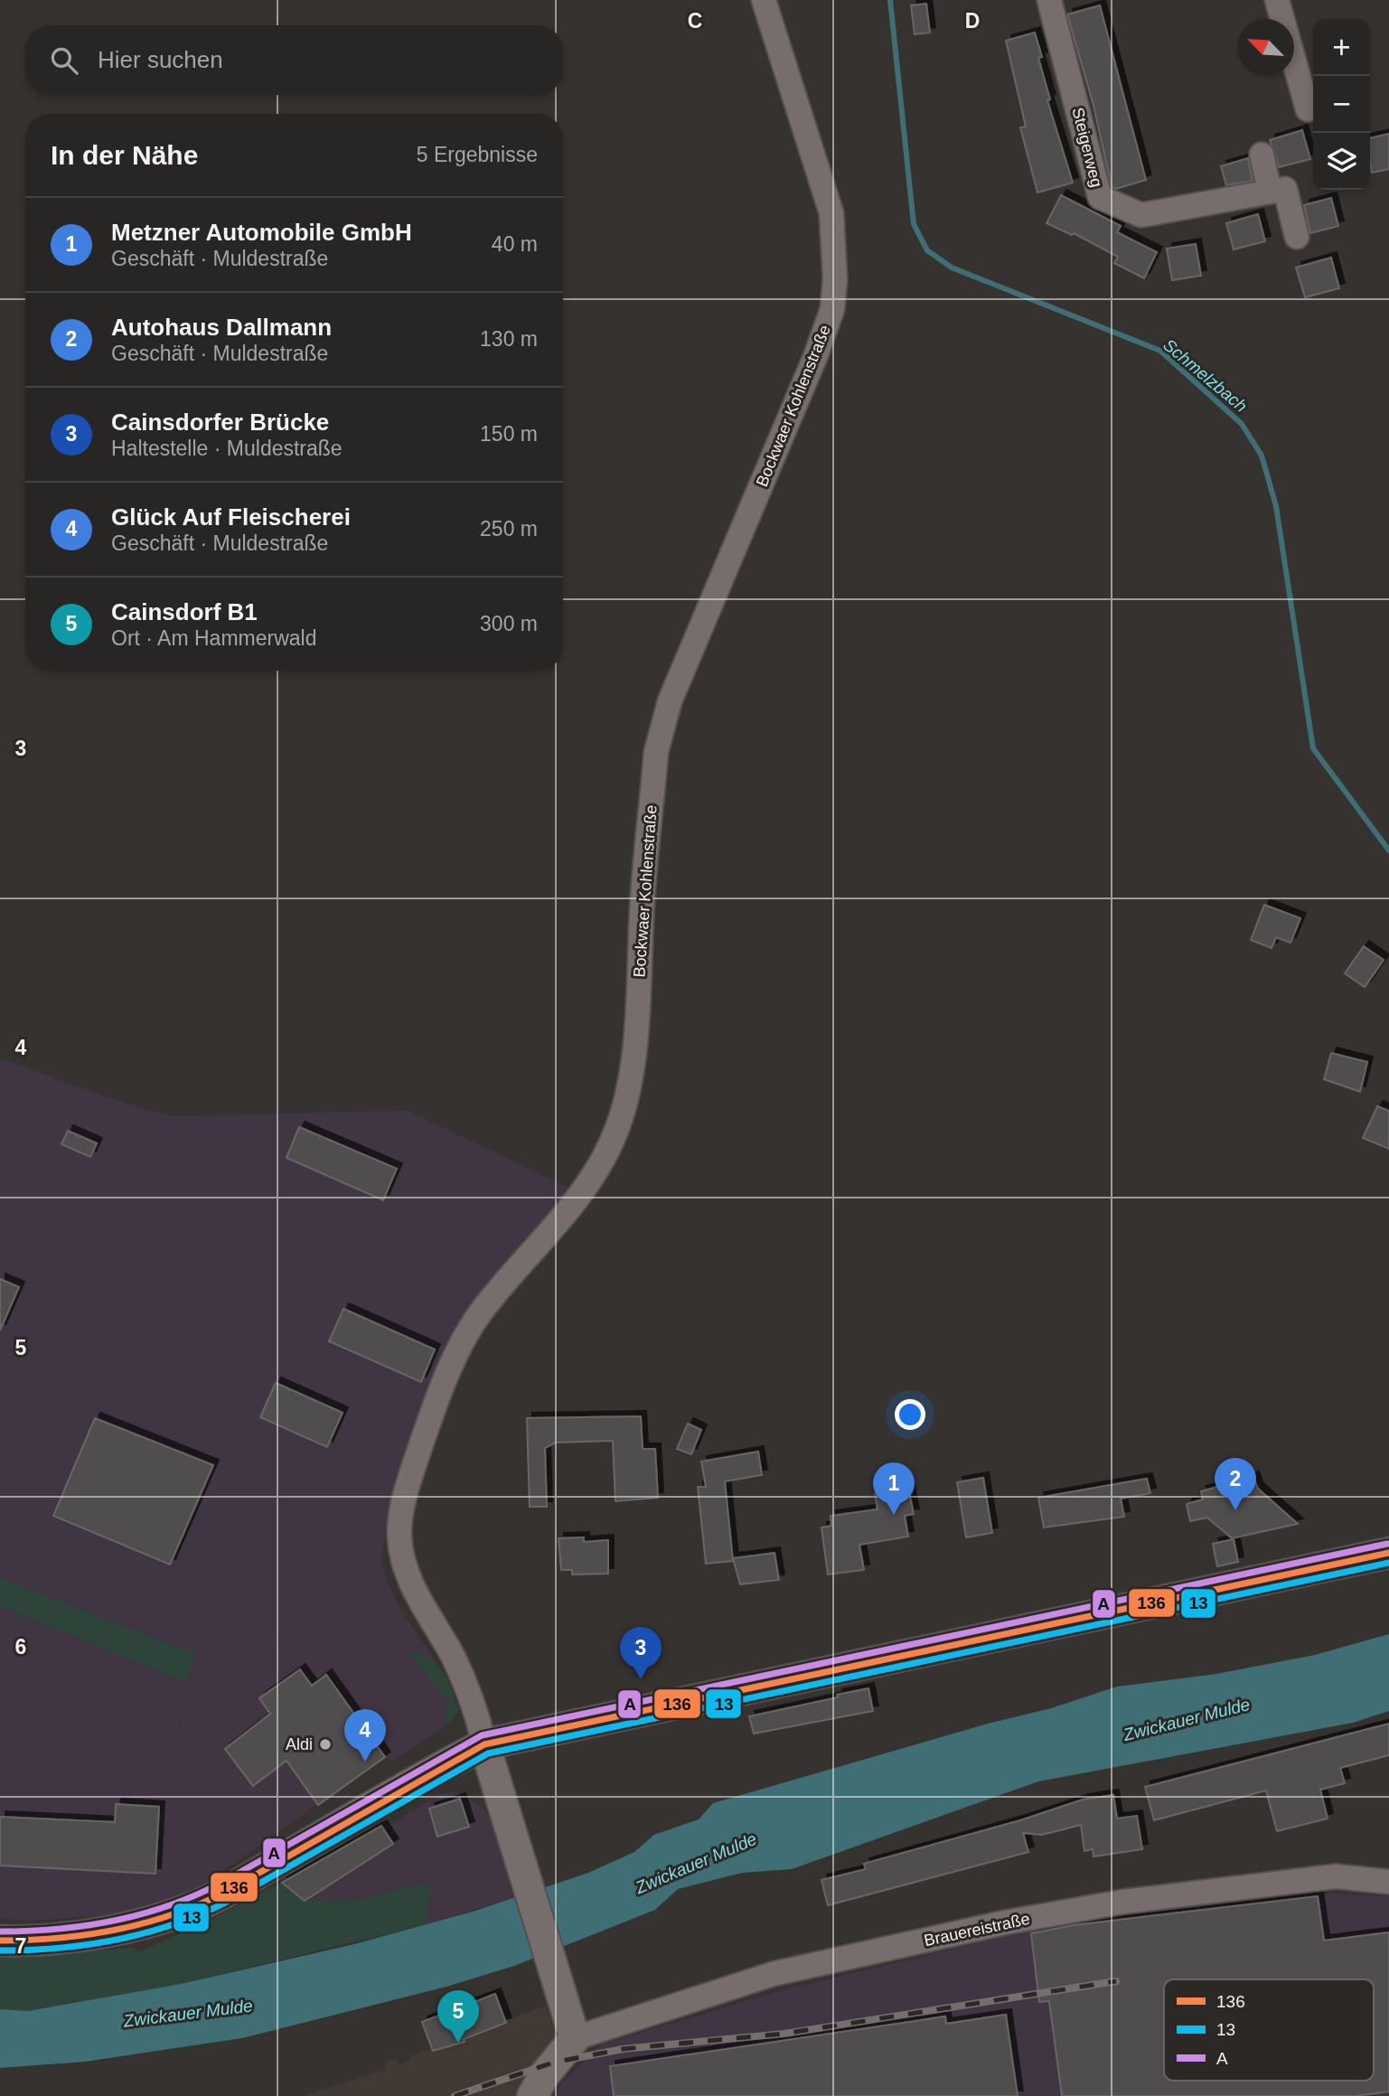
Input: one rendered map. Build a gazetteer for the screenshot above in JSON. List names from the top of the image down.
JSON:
{
  "streets": {
    "street": ["Steigerweg", "Bockwaer Kohlenstraße", "Brauereistraße"]
  },
  "water": ["Schmelzbach", "Zwickauer Mulde"],
  "places": ["Aldi"],
  "lines": ["transit line A", "transit line 136", "transit line 13"],
  "legend": ["136", "13", "A"],
  "north": "top left",
  "page": {
    "map_buttons": ["+", "−"],
    "search": "Hier suchen",
    "heading": ["In der Nähe", "5 Ergebnisse"],
    "list": [
      {
        "mark": "1",
        "name": "Metzner Automobile GmbH",
        "note": "Geschäft · Muldestraße",
        "value": "40 m"
      },
      {
        "mark": "2",
        "name": "Autohaus Dallmann",
        "note": "Geschäft · Muldestraße",
        "value": "130 m"
      },
      {
        "mark": "3",
        "name": "Cainsdorfer Brücke",
        "note": "Haltestelle · Muldestraße",
        "value": "150 m"
      },
      {
        "mark": "4",
        "name": "Glück Auf Fleischerei",
        "note": "Geschäft · Muldestraße",
        "value": "250 m"
      },
      {
        "mark": "5",
        "name": "Cainsdorf B1",
        "note": "Ort · Am Hammerwald",
        "value": "300 m"
      }
    ],
    "pins": [
      "2",
      "1",
      "3",
      "4",
      "5"
    ]
  },
  "grid": {
    "columns": ["C", "D"],
    "rows": [
      "3",
      "4",
      "5",
      "6",
      "7"
    ]
  }
}
